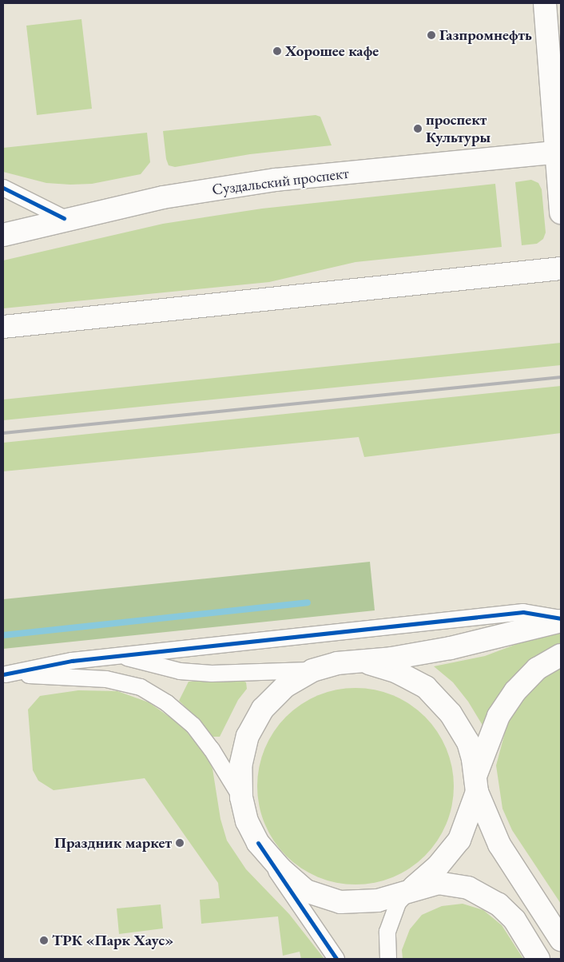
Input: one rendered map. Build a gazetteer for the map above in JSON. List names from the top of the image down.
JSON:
{
  "streets": {
    "main road": ["Суздальский проспект"]
  },
  "places": [
    "Газпромнефть",
    "Хорошее кафе",
    "проспект Культуры",
    "Праздник маркет",
    "ТРК «Парк Хаус»"
  ]
}
